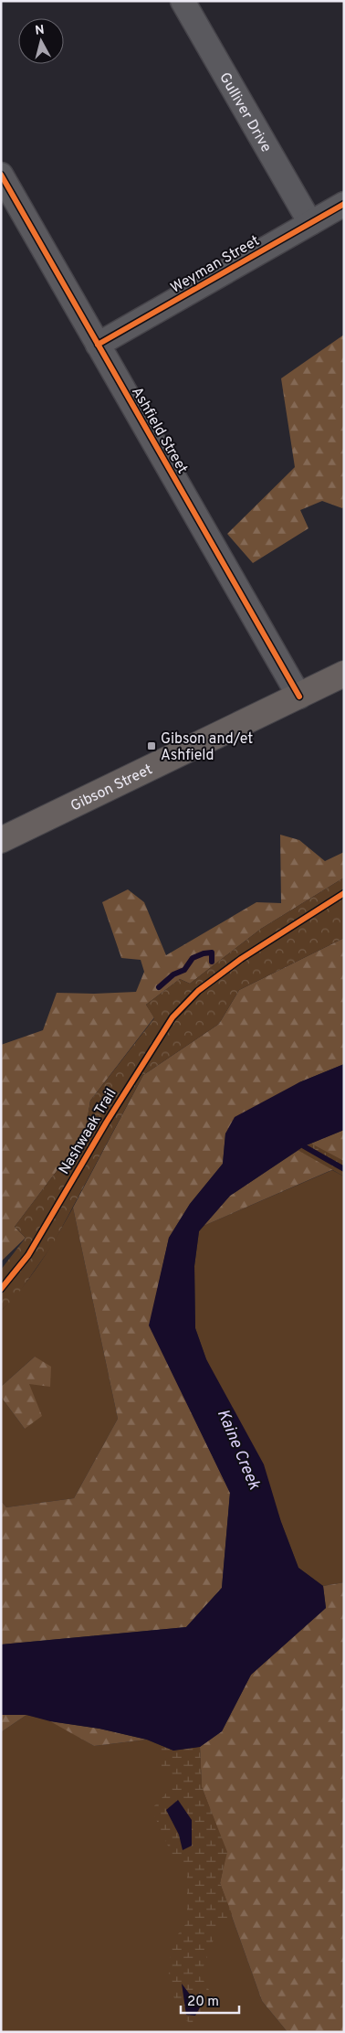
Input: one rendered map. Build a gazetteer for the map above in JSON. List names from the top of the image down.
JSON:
{
  "streets": {
    "main road": ["Gibson Street"],
    "street": ["Gulliver Drive", "Weyman Street", "Ashfield Street"],
    "cycle path": ["Nashwaak Trail"]
  },
  "crossings": [
    ["Gulliver Drive", "Weyman Street"],
    ["Weyman Street", "Ashfield Street"],
    ["Ashfield Street", "Gibson Street"]
  ],
  "water": ["Kaine Creek"],
  "places": {
    "transit": ["Gibson and/et Ashfield"]
  },
  "scale_bar": "20 m",
  "north": "top"
}
